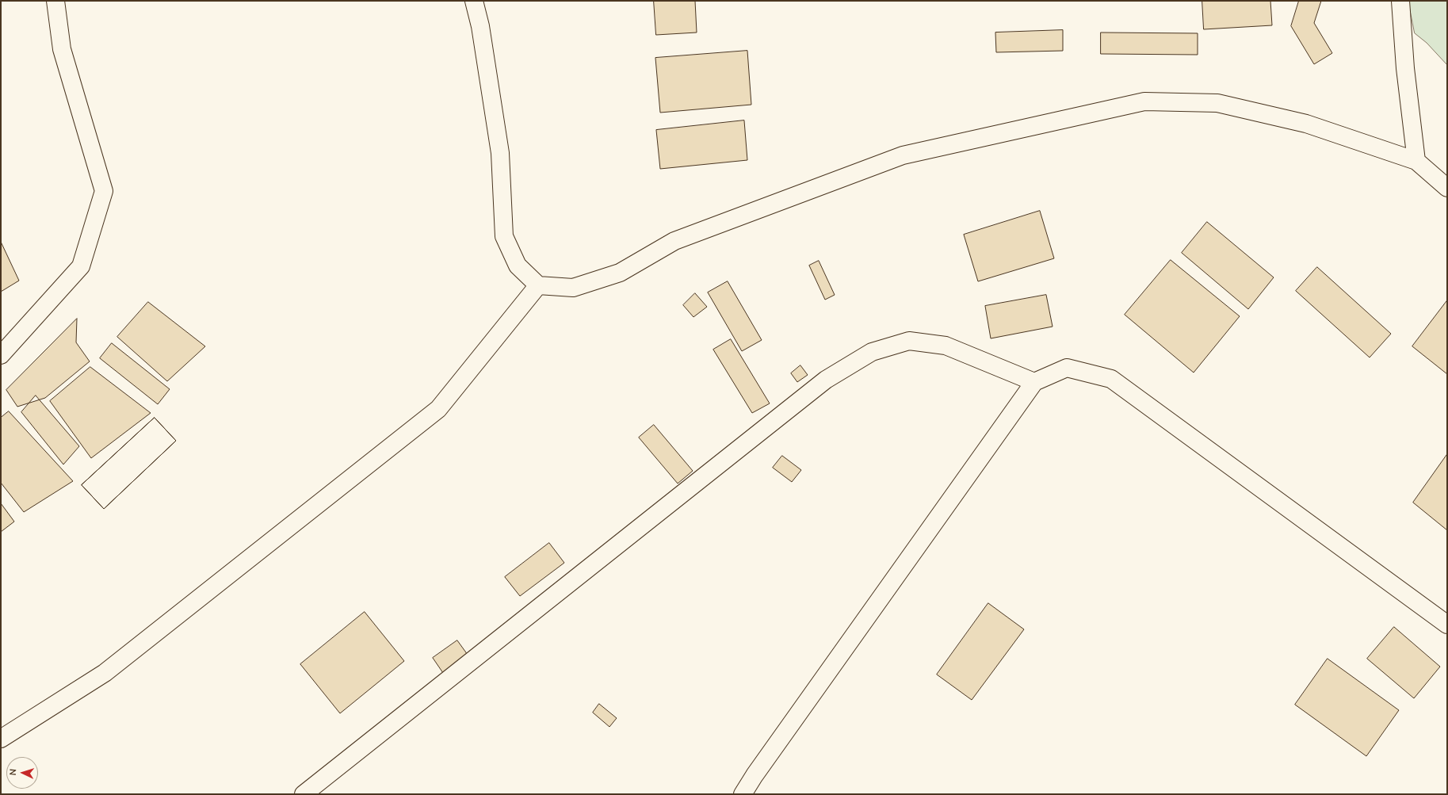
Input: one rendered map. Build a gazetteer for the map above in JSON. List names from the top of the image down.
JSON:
{
  "north": "left"
}
